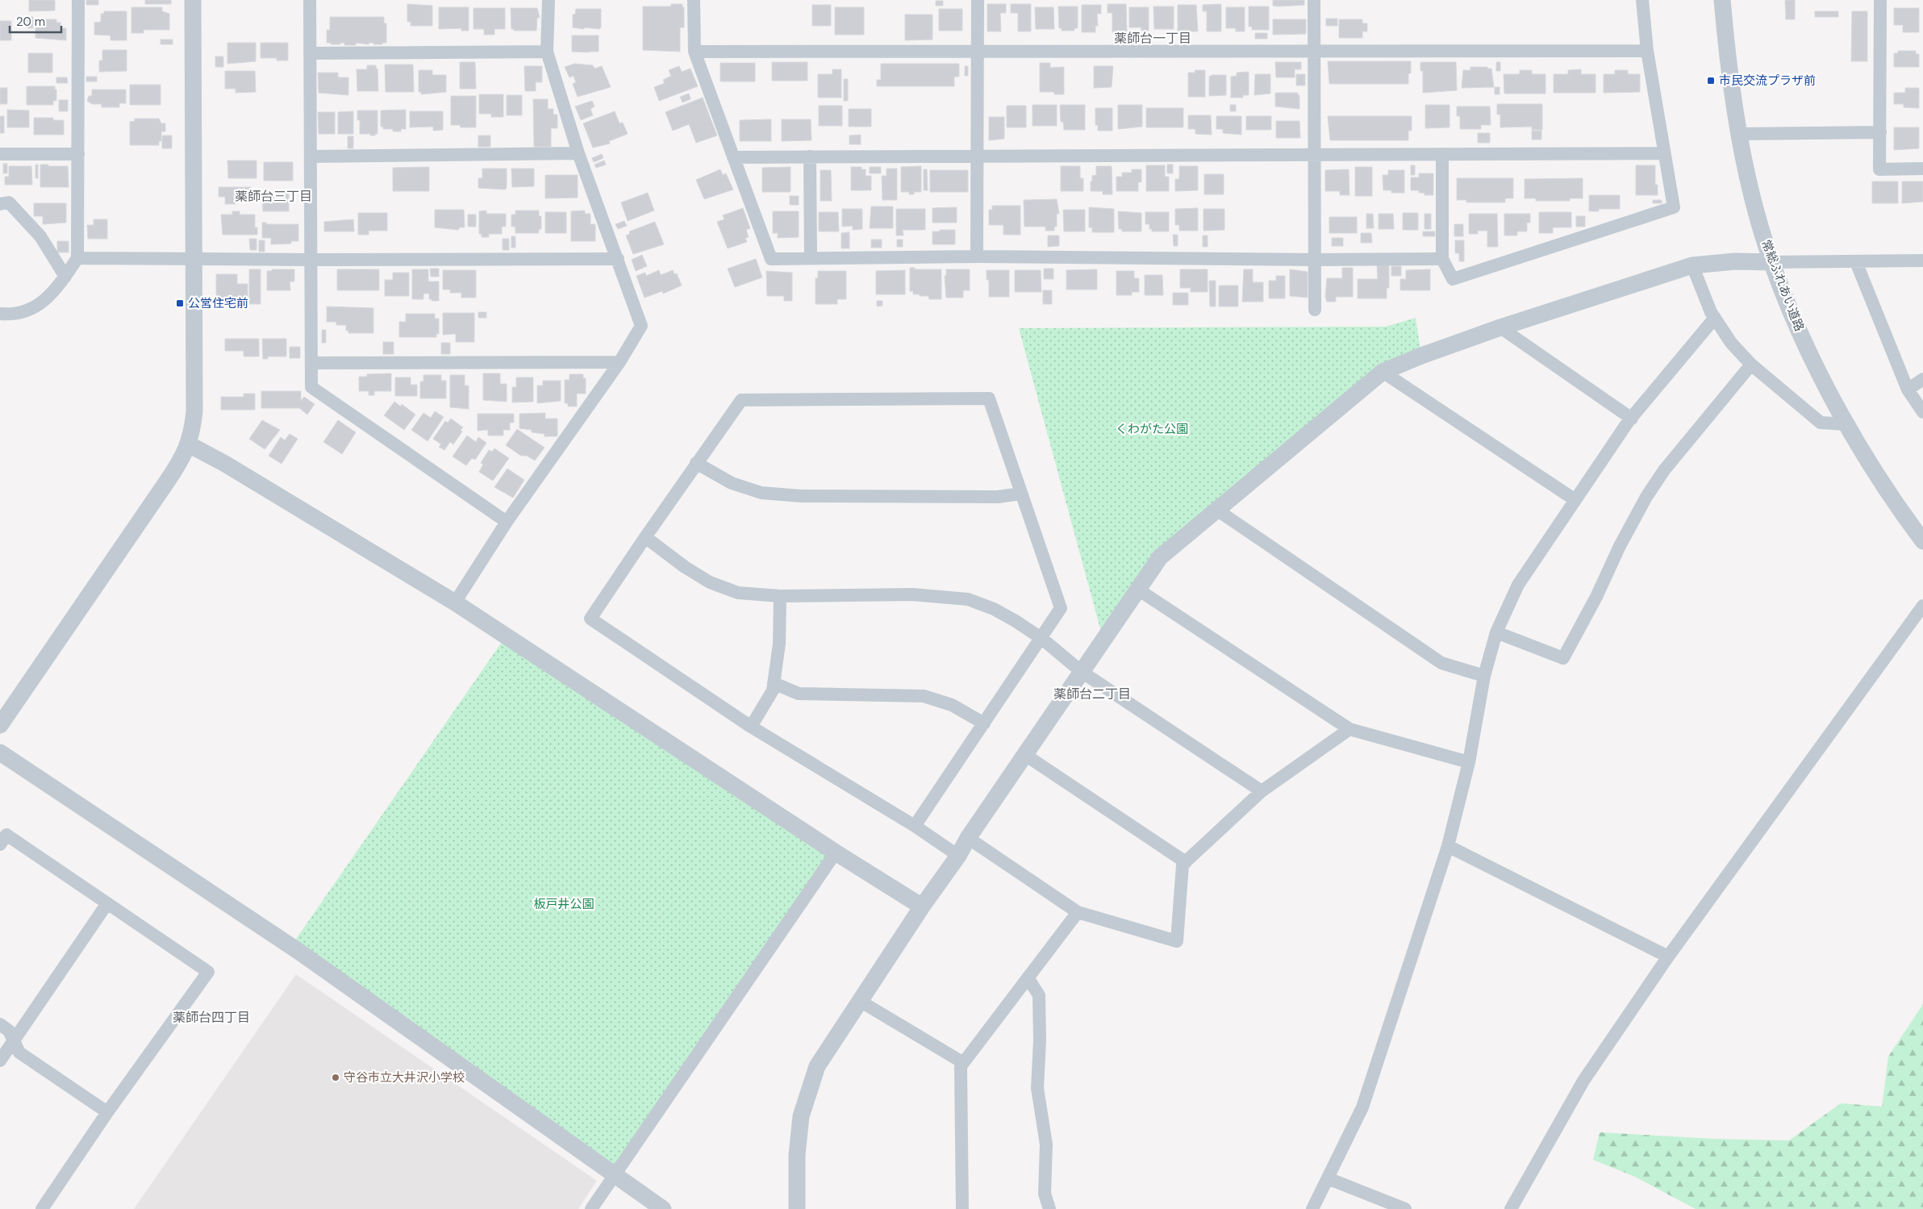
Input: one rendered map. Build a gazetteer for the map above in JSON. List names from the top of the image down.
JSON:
{
  "streets": {
    "street": ["常総ふれあい道路"]
  },
  "districts": [
    "薬師台一丁目",
    "薬師台三丁目",
    "薬師台二丁目",
    "薬師台四丁目"
  ],
  "parks": ["くわがた公園", "板戸井公園"],
  "places": {
    "transit": ["市民交流プラザ前", "公営住宅前"],
    "other": ["守谷市立大井沢小学校"]
  },
  "scale_bar": "20 m"
}
